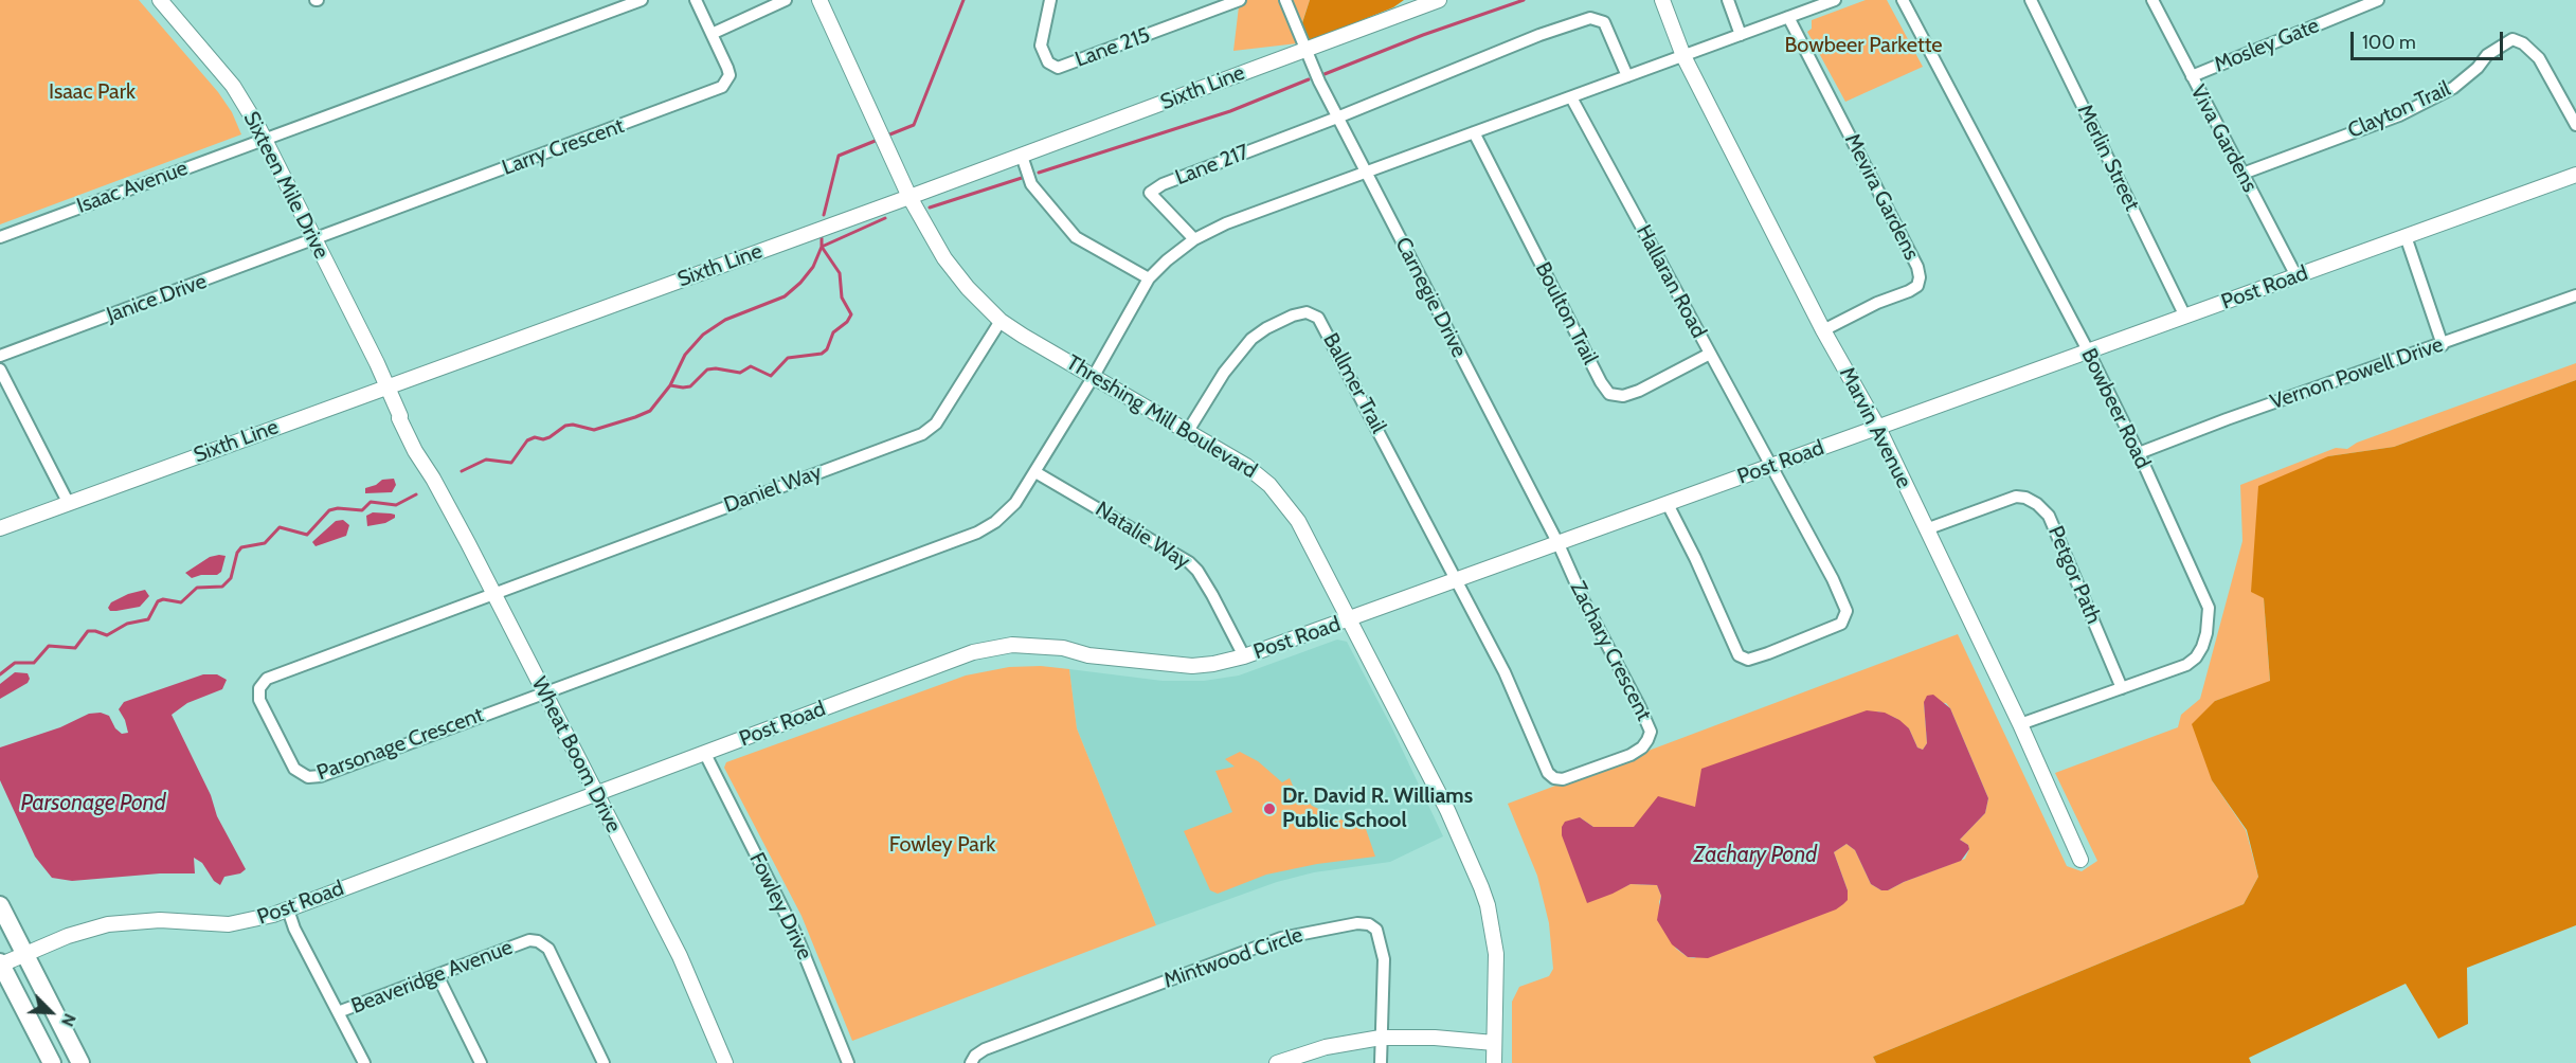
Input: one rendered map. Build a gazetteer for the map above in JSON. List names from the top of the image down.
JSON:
{
  "streets": {
    "street": [
      "Mosley Gate",
      "Lane 215",
      "Sixth Line",
      "Clayton Trail",
      "Viva Gardens",
      "Larry Crescent",
      "Merlin Street",
      "Lane 217",
      "Sixteen Mile Drive",
      "Isaac Avenue",
      "Mevira Gardens",
      "Hallaran Road",
      "Post Road",
      "Carnegie Drive",
      "Janice Drive",
      "Boulton Trail",
      "Vernon Powell Drive",
      "Ballmer Trail",
      "Bowbeer Road",
      "Threshing Mill Boulevard",
      "Marvin Avenue",
      "Daniel Way",
      "Natalie Way",
      "Petgor Path",
      "Zachary Crescent",
      "Parsonage Crescent",
      "Wheat Boom Drive",
      "Fowley Drive",
      "Mintwood Circle",
      "Beaveridge Avenue"
    ]
  },
  "crossings": [
    ["Mosley Gate", "Viva Gardens"],
    ["Sixth Line", "Sixteen Mile Drive"],
    ["Sixth Line", "Carnegie Drive"],
    ["Sixth Line", "Threshing Mill Boulevard"],
    ["Sixth Line", "Wheat Boom Drive"],
    ["Clayton Trail", "Viva Gardens"],
    ["Viva Gardens", "Post Road"],
    ["Larry Crescent", "Sixteen Mile Drive"],
    ["Larry Crescent", "Janice Drive"],
    ["Merlin Street", "Post Road"],
    ["Lane 217", "Carnegie Drive"],
    ["Sixteen Mile Drive", "Isaac Avenue"],
    ["Sixteen Mile Drive", "Janice Drive"],
    ["Sixteen Mile Drive", "Wheat Boom Drive"],
    ["Mevira Gardens", "Marvin Avenue"],
    ["Hallaran Road", "Post Road"],
    ["Hallaran Road", "Boulton Trail"],
    ["Post Road", "Carnegie Drive"],
    ["Post Road", "Ballmer Trail"],
    ["Post Road", "Bowbeer Road"],
    ["Post Road", "Threshing Mill Boulevard"],
    ["Post Road", "Marvin Avenue"],
    ["Post Road", "Natalie Way"],
    ["Post Road", "Zachary Crescent"],
    ["Post Road", "Wheat Boom Drive"],
    ["Post Road", "Fowley Drive"],
    ["Carnegie Drive", "Zachary Crescent"],
    ["Vernon Powell Drive", "Bowbeer Road"],
    ["Ballmer Trail", "Threshing Mill Boulevard"],
    ["Ballmer Trail", "Zachary Crescent"],
    ["Bowbeer Road", "Marvin Avenue"],
    ["Bowbeer Road", "Petgor Path"],
    ["Threshing Mill Boulevard", "Daniel Way"],
    ["Marvin Avenue", "Petgor Path"],
    ["Daniel Way", "Parsonage Crescent"],
    ["Daniel Way", "Wheat Boom Drive"],
    ["Parsonage Crescent", "Wheat Boom Drive"]
  ],
  "water": ["Parsonage Pond", "Zachary Pond"],
  "parks": ["Bowbeer Parkette", "Isaac Park", "Fowley Park"],
  "places": ["Dr. David R. Williams Public School"],
  "scale_bar": "100 m",
  "north": "bottom right"
}
